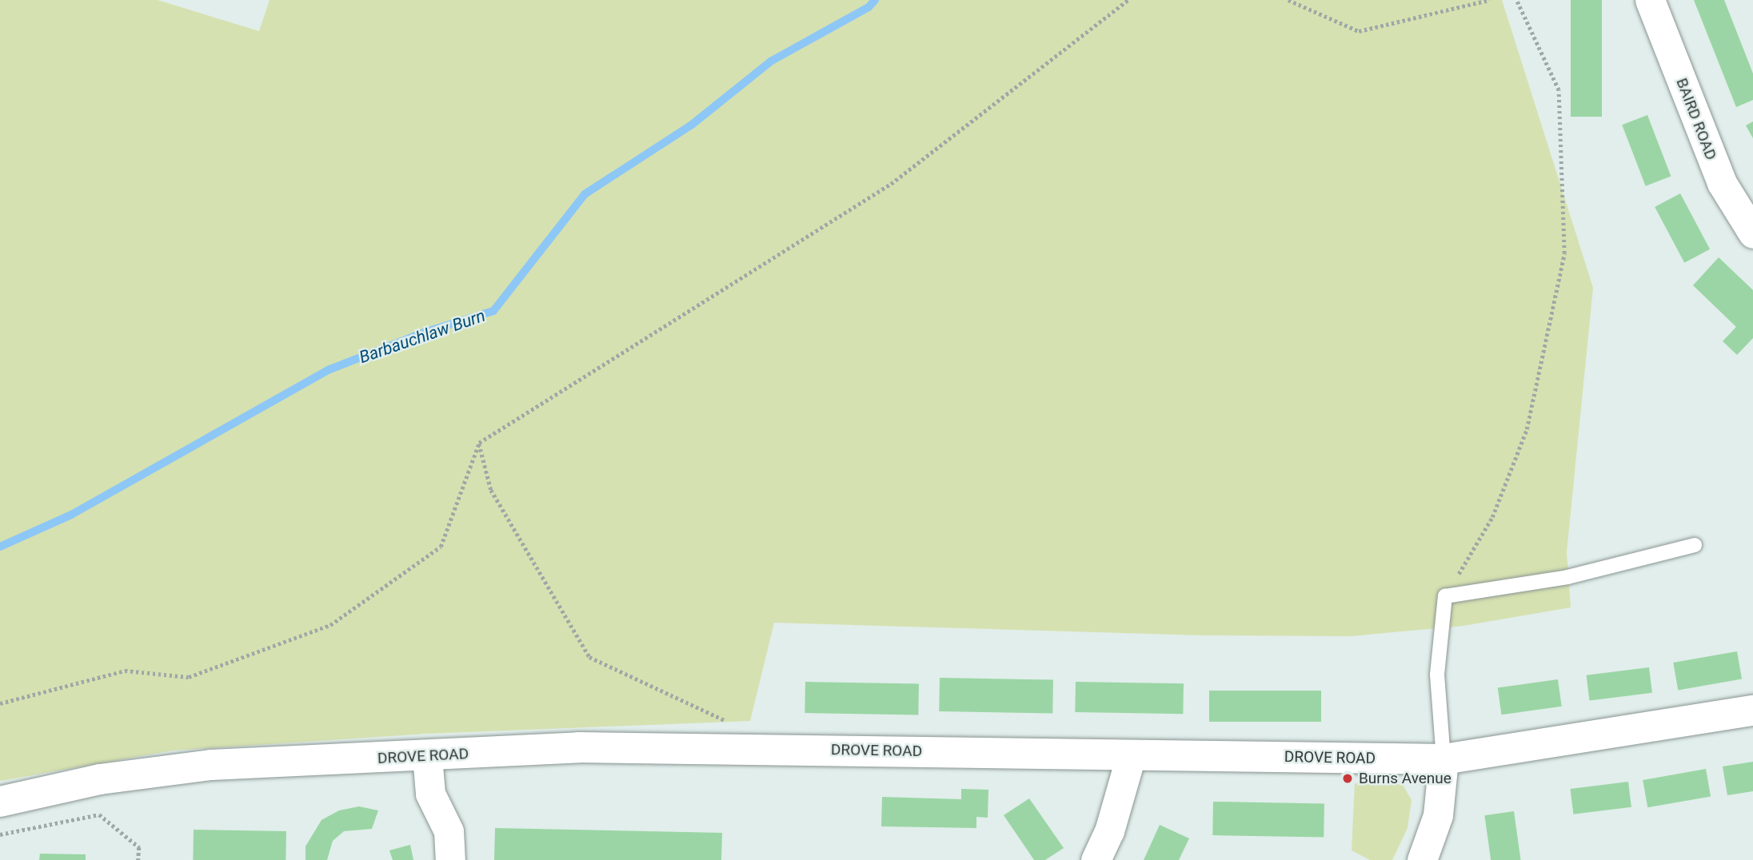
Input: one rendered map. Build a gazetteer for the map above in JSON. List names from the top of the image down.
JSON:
{
  "streets": {
    "street": ["BAIRD ROAD", "DROVE ROAD"]
  },
  "water": ["Barbauchlaw Burn"],
  "places": ["Burns Avenue"]
}
